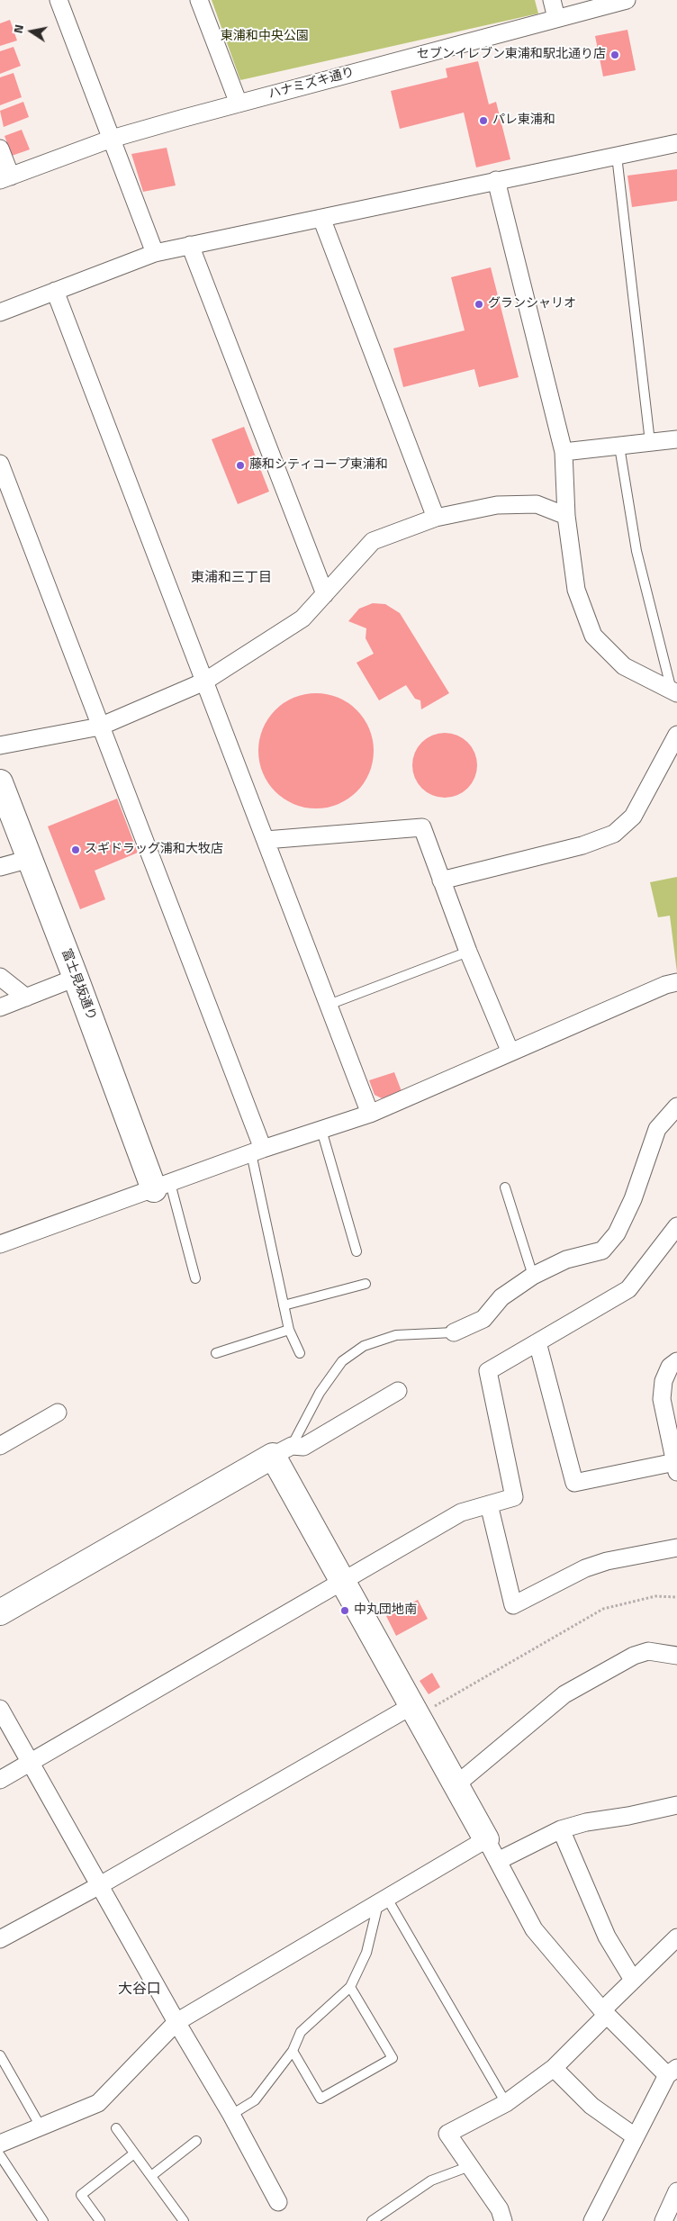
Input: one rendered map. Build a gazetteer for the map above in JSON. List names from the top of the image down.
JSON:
{
  "streets": {
    "street": ["ハナミズキ通り", "富士見坂通り"]
  },
  "districts": ["東浦和三丁目", "大谷口"],
  "parks": ["東浦和中央公園"],
  "places": [
    "セブンイレブン東浦和駅北通り店",
    "パレ東浦和",
    "グランシャリオ",
    "藤和シティコープ東浦和",
    "スギドラッグ浦和大牧店",
    "中丸団地南"
  ],
  "north": "left"
}
